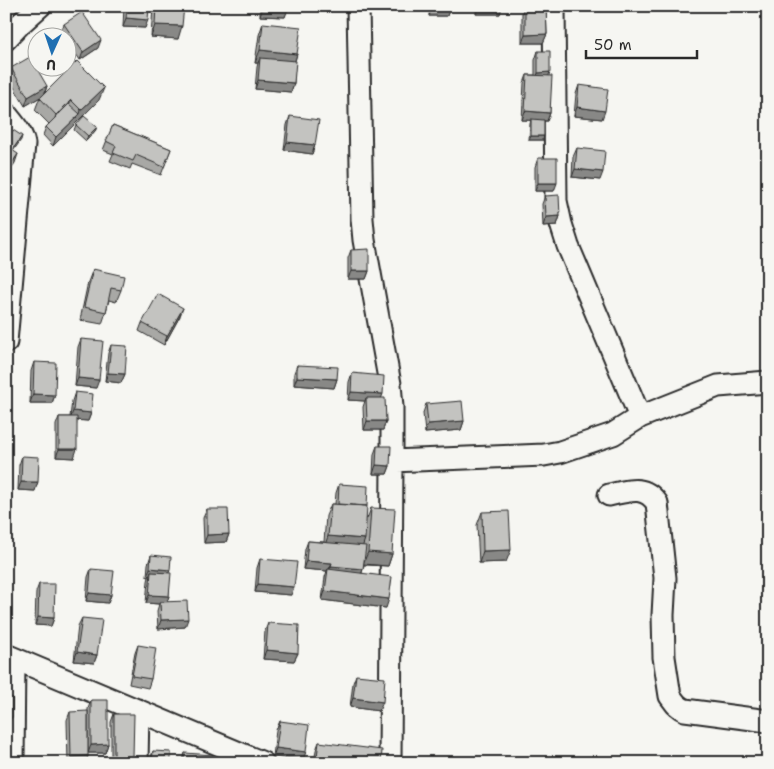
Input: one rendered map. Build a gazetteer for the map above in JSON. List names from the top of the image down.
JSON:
{
  "scale_bar": "50 m",
  "north": "bottom"
}
